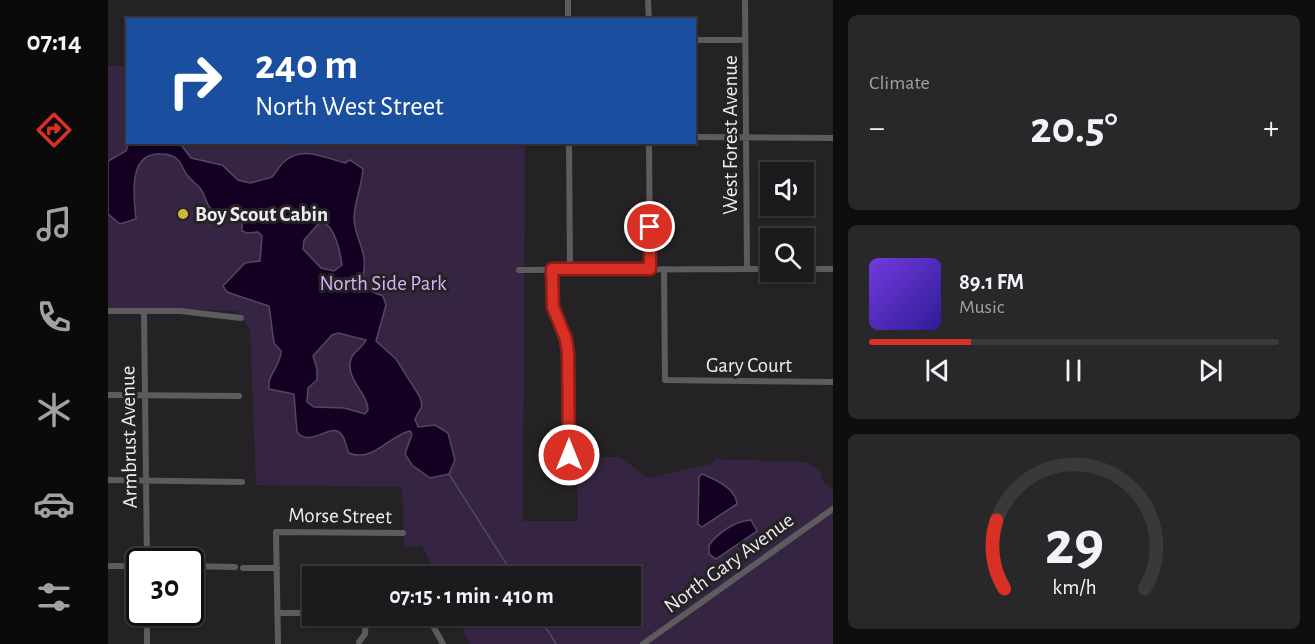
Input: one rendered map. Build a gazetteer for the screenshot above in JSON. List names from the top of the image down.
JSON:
{
  "streets": {
    "street": [
      "West Forest Avenue",
      "Gary Court",
      "Armbrust Avenue",
      "Morse Street",
      "North Gary Avenue"
    ]
  },
  "parks": ["North Side Park"],
  "places": ["Boy Scout Cabin"],
  "page": {
    "tabs": "07:14",
    "tile": "Climate",
    "turn": ["240 m", "North West Street"],
    "heat": ["−", "20.5°", "+"],
    "song": ["89.1 FM", "Music"],
    "limit": "30",
    "trip": "07:15 · 1 min · 410 m",
    "gauge": ["29", "km/h"]
  }
}
